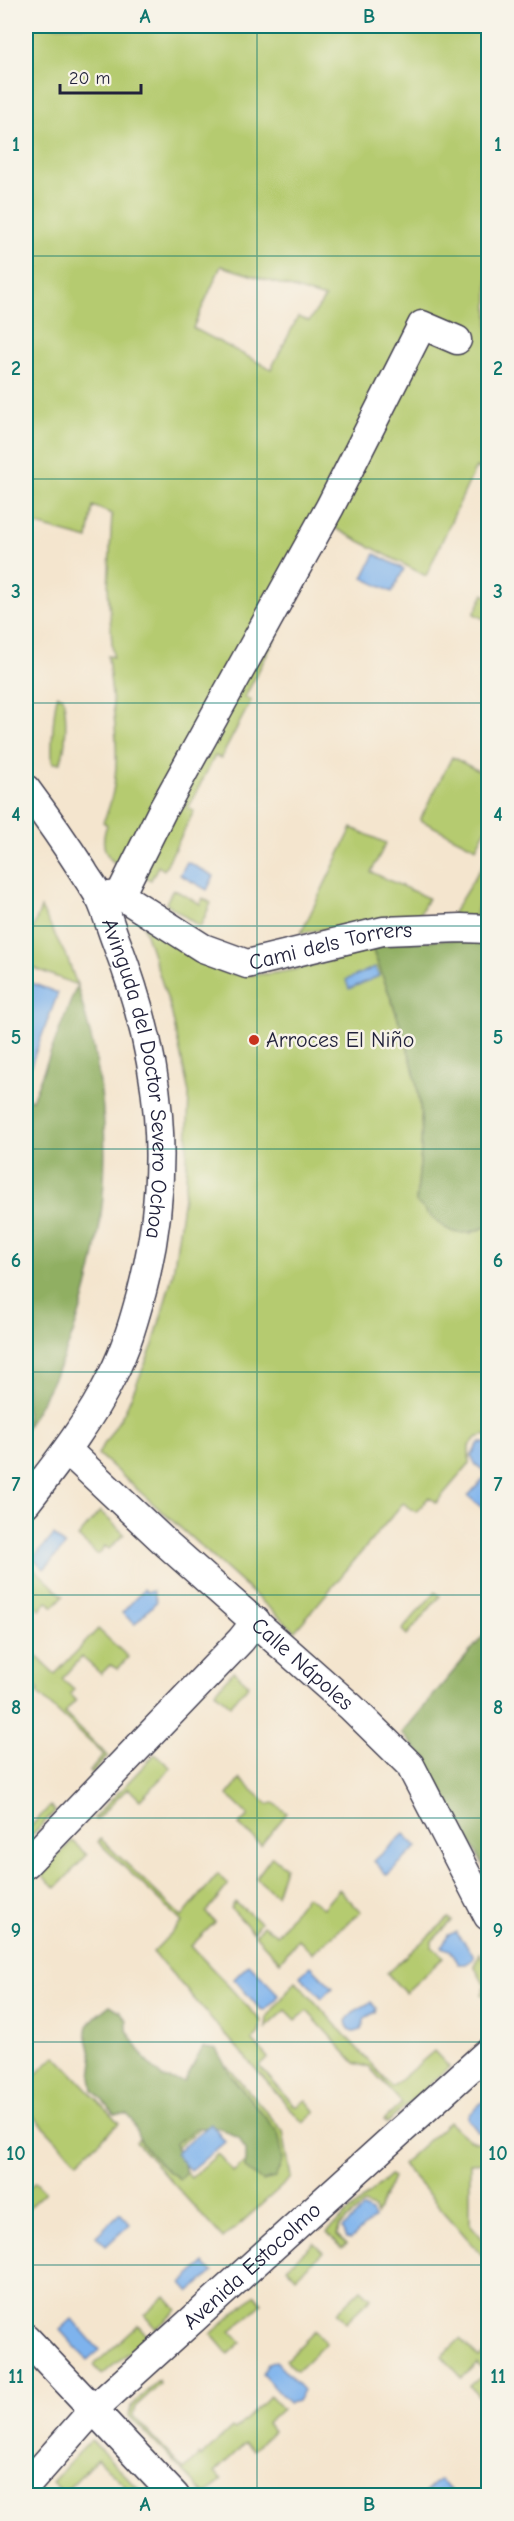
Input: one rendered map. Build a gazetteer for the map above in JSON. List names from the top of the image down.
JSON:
{
  "streets": {
    "street": [
      "Cami dels Torrers",
      "Avinguda del Doctor Severo Ochoa",
      "Calle Nápoles",
      "Avenida Estocolmo"
    ]
  },
  "crossings": [
    ["Cami dels Torrers", "Avinguda del Doctor Severo Ochoa"],
    ["Avinguda del Doctor Severo Ochoa", "Calle Nápoles"]
  ],
  "places": ["Arroces El Niño"],
  "scale_bar": "20 m",
  "grid": {
    "columns": ["A", "B"],
    "rows": [
      "1",
      "2",
      "3",
      "4",
      "5",
      "6",
      "7",
      "8",
      "9",
      "10",
      "11"
    ]
  }
}
